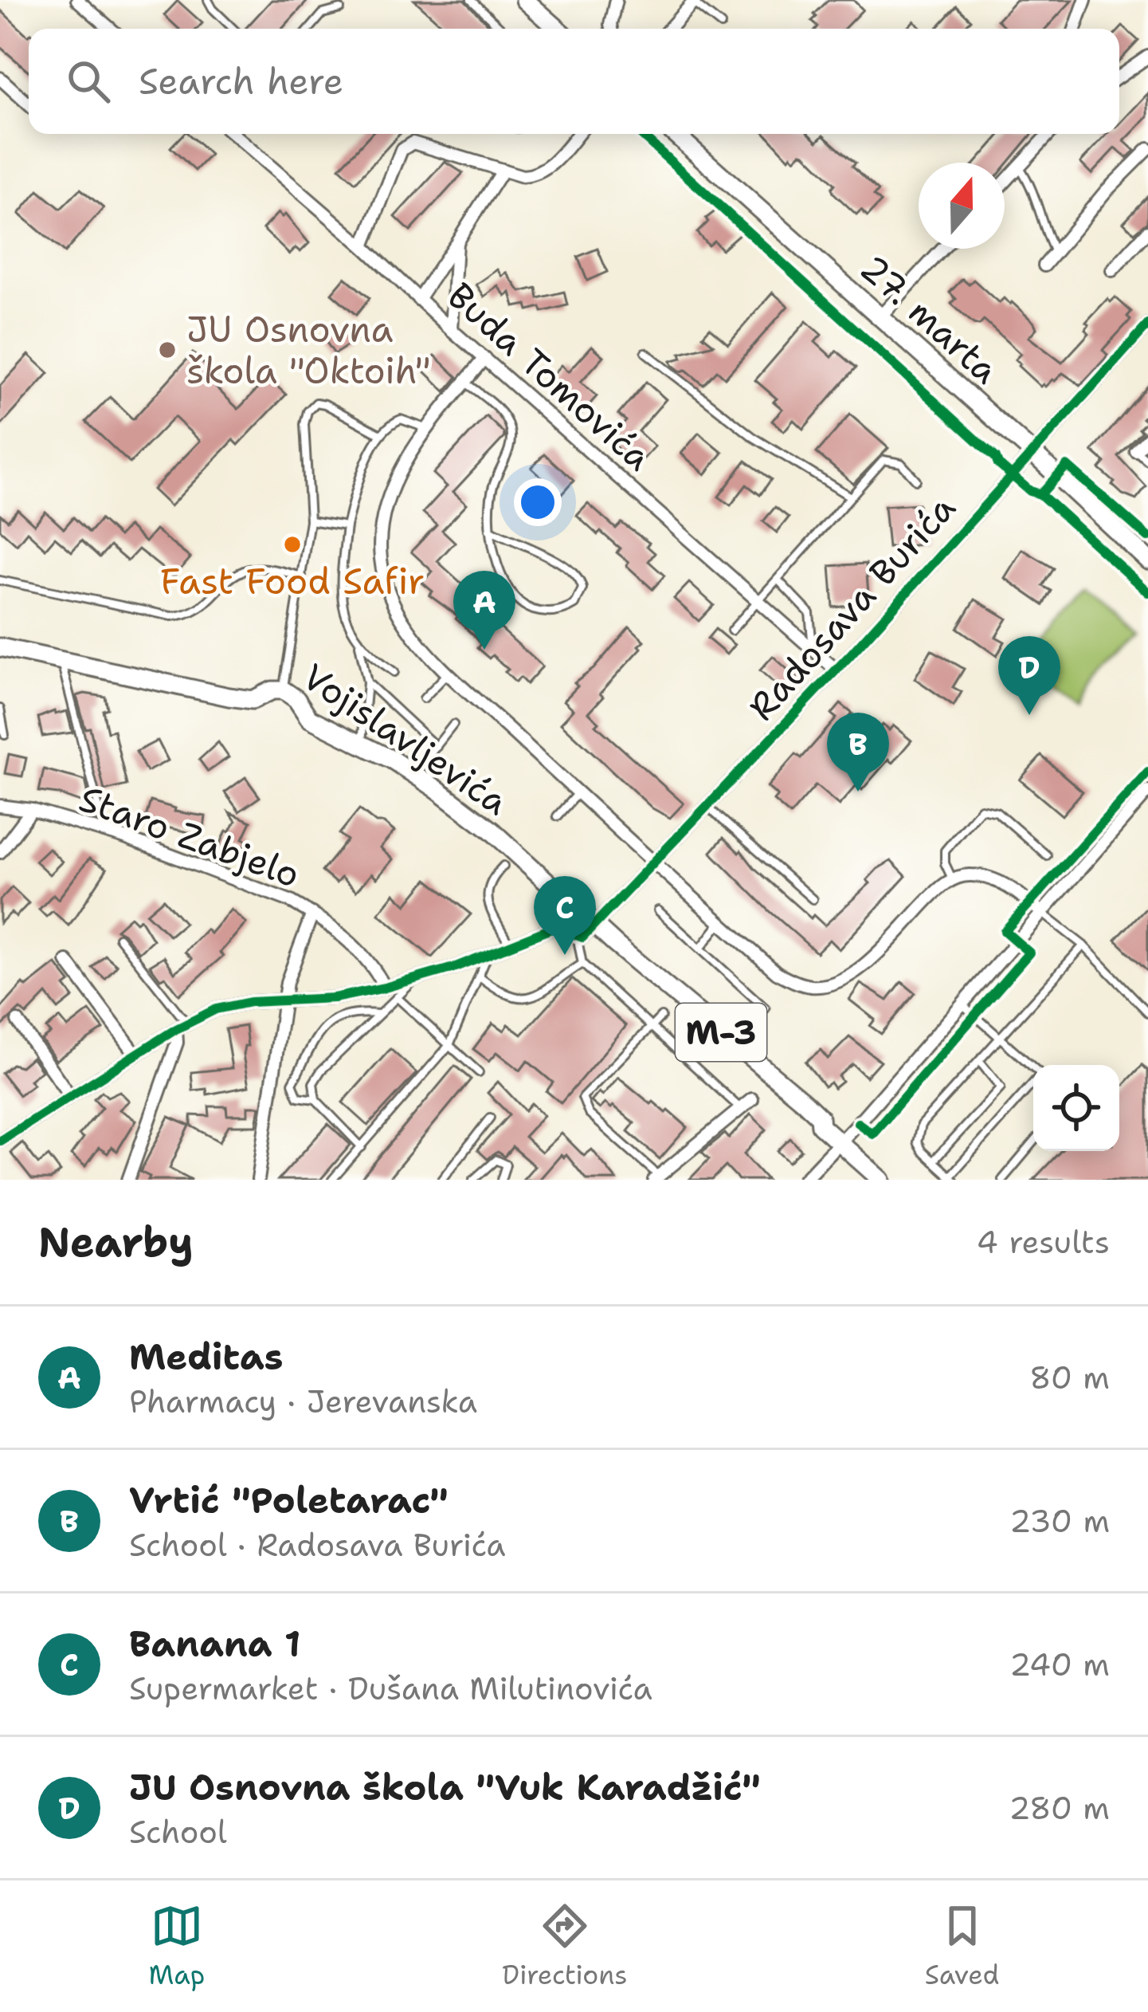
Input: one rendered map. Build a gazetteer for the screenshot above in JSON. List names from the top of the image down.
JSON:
{
  "streets": {
    "main road": ["27. marta", "Vojislavljevića", "M-3"],
    "street": ["Buda Tomovića", "Radosava Burića", "Staro Zabjelo"]
  },
  "crossings": [
    ["27. marta", "Radosava Burića"],
    ["Buda Tomovića", "Radosava Burića"],
    ["Radosava Burića", "Vojislavljevića"]
  ],
  "places": ["JU Osnovna škola \"Oktoih\"", "Fast Food Safir"],
  "north": "top",
  "page": {
    "search": "Search here",
    "pins": [
      "A",
      "D",
      "B",
      "C"
    ],
    "heading": ["Nearby", "4 results"],
    "list": [
      {
        "mark": "A",
        "name": "Meditas",
        "note": "Pharmacy · Jerevanska",
        "value": "80 m"
      },
      {
        "mark": "B",
        "name": "Vrtić \"Poletarac\"",
        "note": "School · Radosava Burića",
        "value": "230 m"
      },
      {
        "mark": "C",
        "name": "Banana 1",
        "note": "Supermarket · Dušana Milutinovića",
        "value": "240 m"
      },
      {
        "mark": "D",
        "name": "JU Osnovna škola \"Vuk Karadžić\"",
        "note": "School",
        "value": "280 m"
      }
    ],
    "nav": ["Map", "Directions", "Saved"]
  }
}
